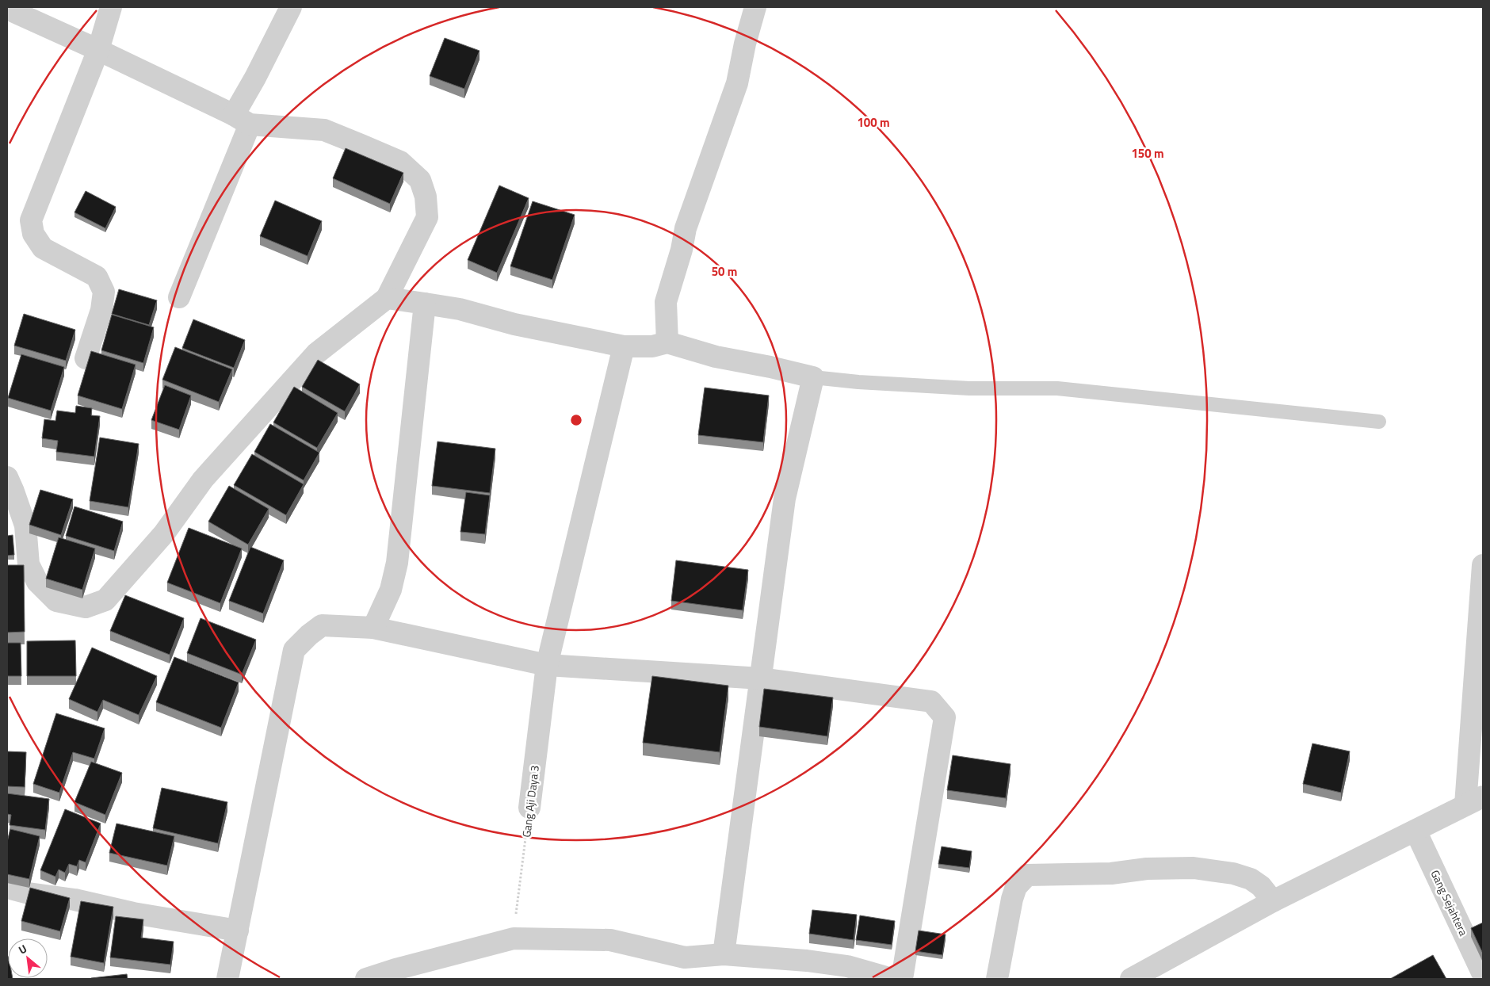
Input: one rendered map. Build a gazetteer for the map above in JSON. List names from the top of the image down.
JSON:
{
  "streets": {
    "street": ["Gang Aji Daya 3", "Gang Sejahtera"]
  },
  "north": "top left",
  "rings": ["100 m", "150 m", "50 m"]
}
